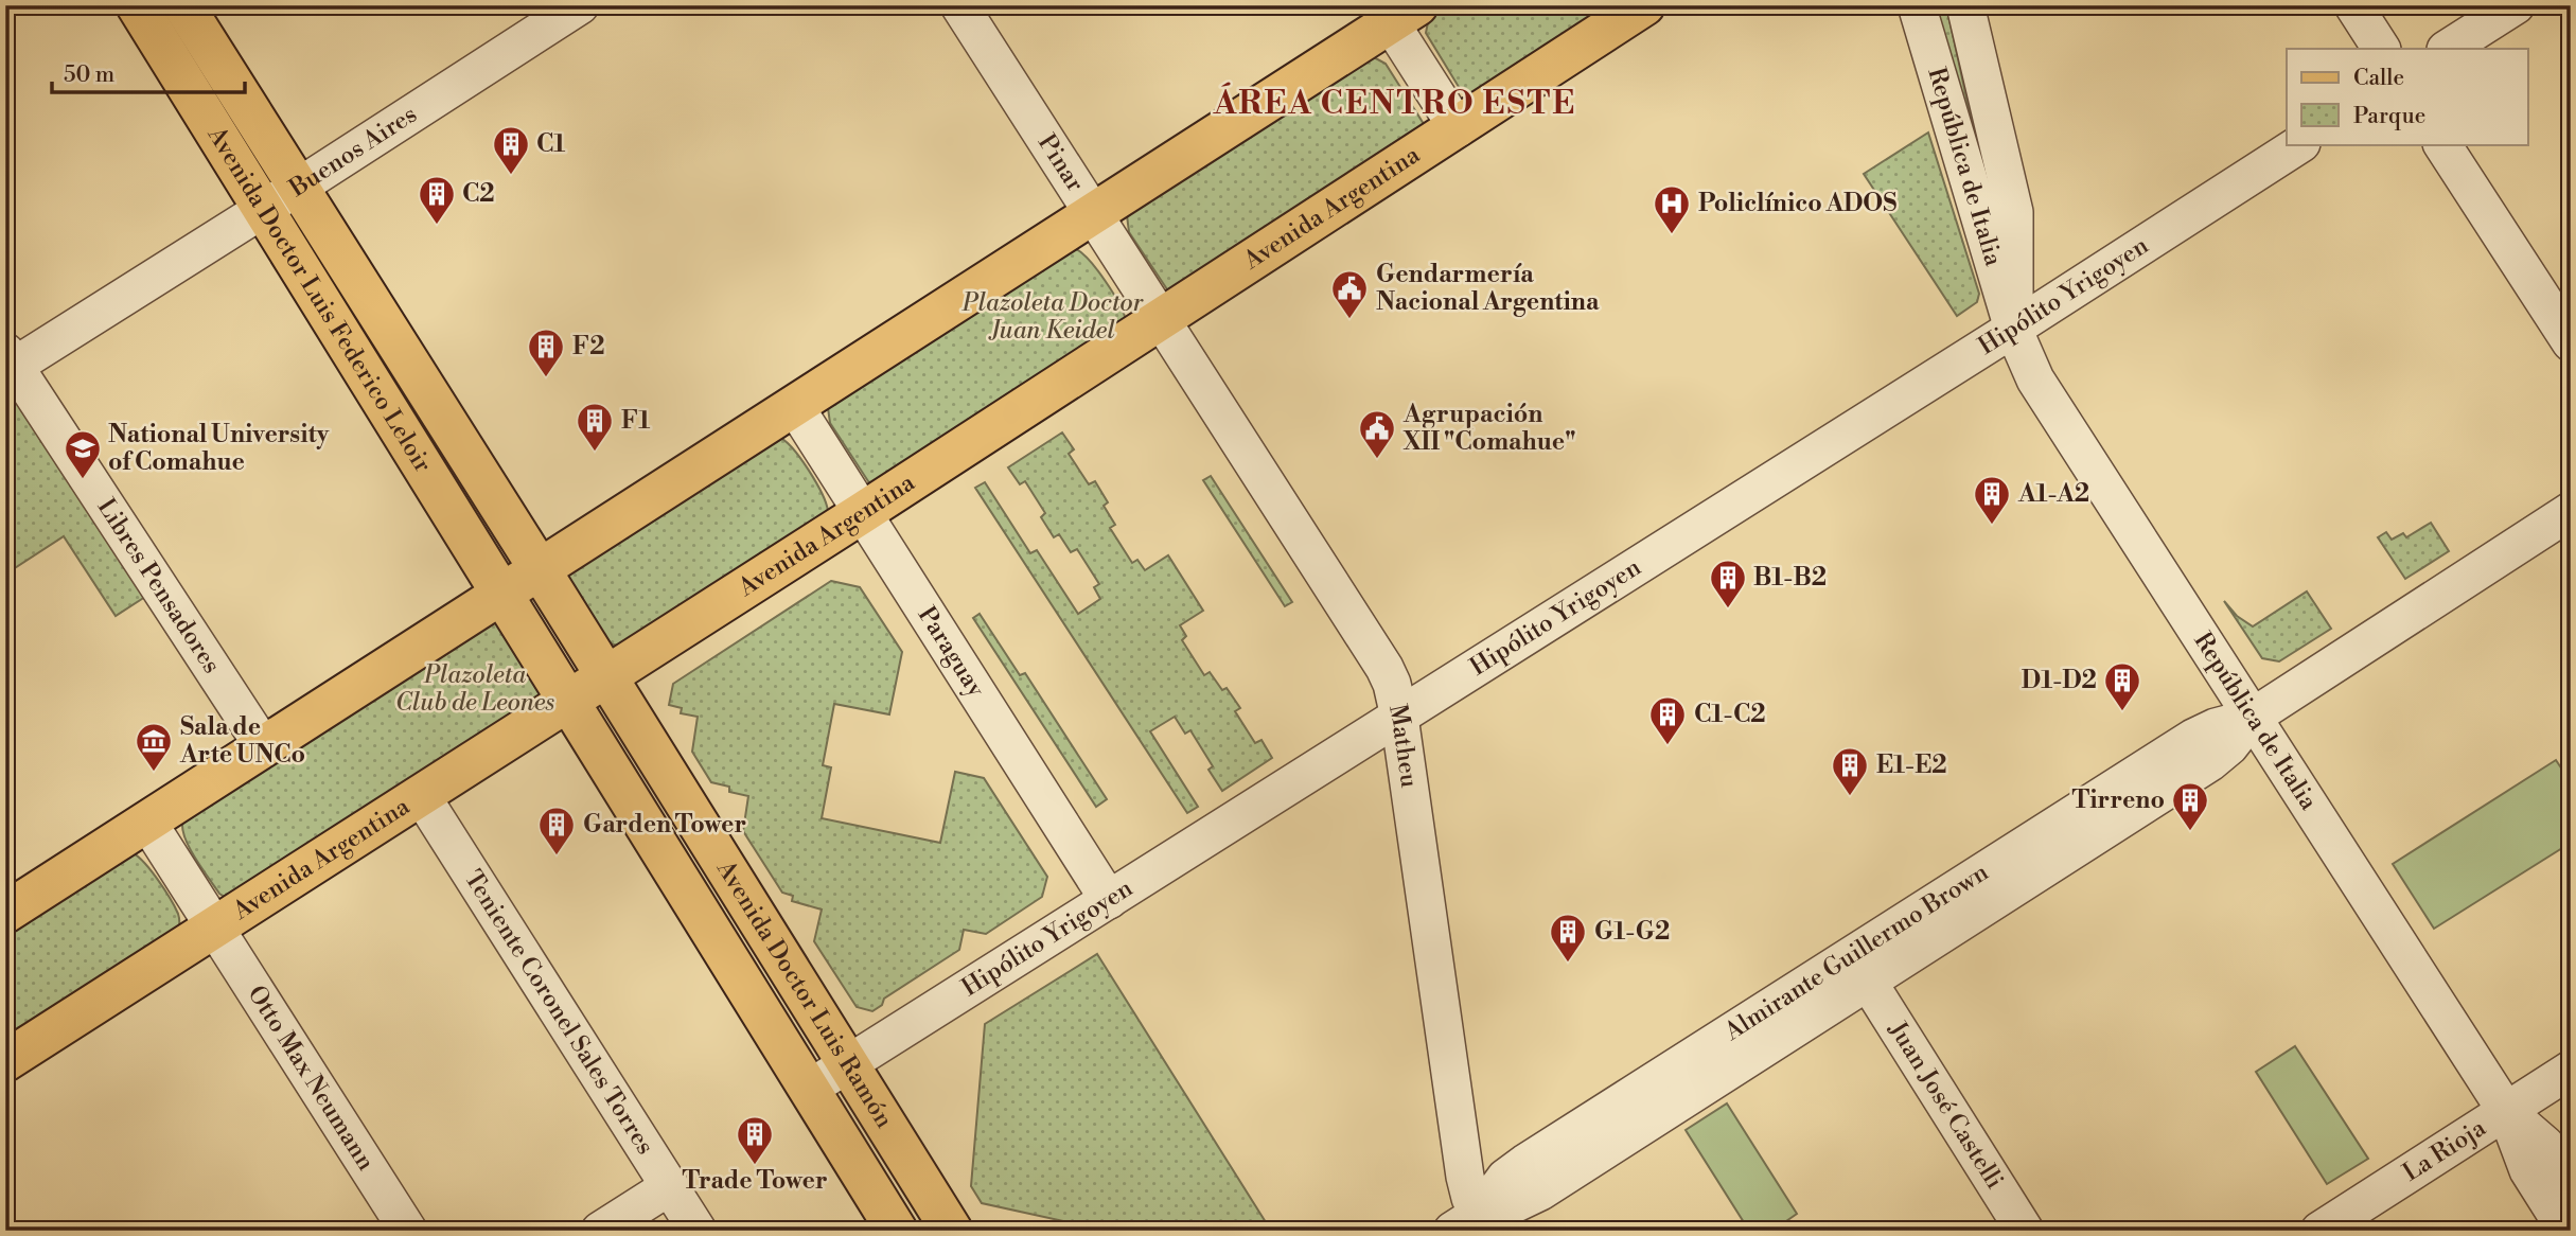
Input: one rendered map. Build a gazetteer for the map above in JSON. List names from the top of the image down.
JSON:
{
  "streets": {
    "main road": ["Avenida Argentina", "Avenida Doctor Luis Federico Leloir", "Avenida Doctor Luis Ramón"],
    "street": [
      "Buenos Aires",
      "Pinar",
      "República de Italia",
      "Hipólito Yrigoyen",
      "Libres Pensadores",
      "Paraguay",
      "Matheu",
      "Almirante Guillermo Brown",
      "Teniente Coronel Sales Torres",
      "Otto Max Neumann",
      "Juan José Castelli",
      "La Rioja"
    ]
  },
  "crossings": [
    ["Buenos Aires", "Avenida Doctor Luis Federico Leloir"],
    ["Buenos Aires", "Libres Pensadores"],
    ["Pinar", "Avenida Argentina"],
    ["Pinar", "Matheu"],
    ["República de Italia", "Hipólito Yrigoyen"],
    ["República de Italia", "Almirante Guillermo Brown"],
    ["República de Italia", "La Rioja"],
    ["Avenida Argentina", "Paraguay"],
    ["Avenida Argentina", "Matheu"],
    ["Avenida Argentina", "Avenida Doctor Luis Ramón"],
    ["Avenida Argentina", "Teniente Coronel Sales Torres"],
    ["Avenida Argentina", "Otto Max Neumann"],
    ["Hipólito Yrigoyen", "Paraguay"],
    ["Hipólito Yrigoyen", "Matheu"],
    ["Hipólito Yrigoyen", "Avenida Doctor Luis Ramón"],
    ["Avenida Doctor Luis Federico Leloir", "Avenida Doctor Luis Ramón"],
    ["Matheu", "Almirante Guillermo Brown"],
    ["Almirante Guillermo Brown", "Juan José Castelli"]
  ],
  "districts": ["ÁREA CENTRO ESTE"],
  "parks": ["Plazoleta Doctor Juan Keidel", "Plazoleta Club de Leones"],
  "places": {
    "building": [
      "C1",
      "C2",
      "F2",
      "F1",
      "A1-A2",
      "B1-B2",
      "D1-D2",
      "C1-C2",
      "E1-E2",
      "Tirreno",
      "Garden Tower",
      "G1-G2",
      "Trade Tower"
    ],
    "hospital": ["Policlínico ADOS"],
    "public building": ["Gendarmería Nacional Argentina", "Agrupación XII \"Comahue\""],
    "school or university": ["National University of Comahue"],
    "museum": ["Sala de Arte UNCo"]
  },
  "legend": ["Calle", "Parque"],
  "scale_bar": "50 m"
}
